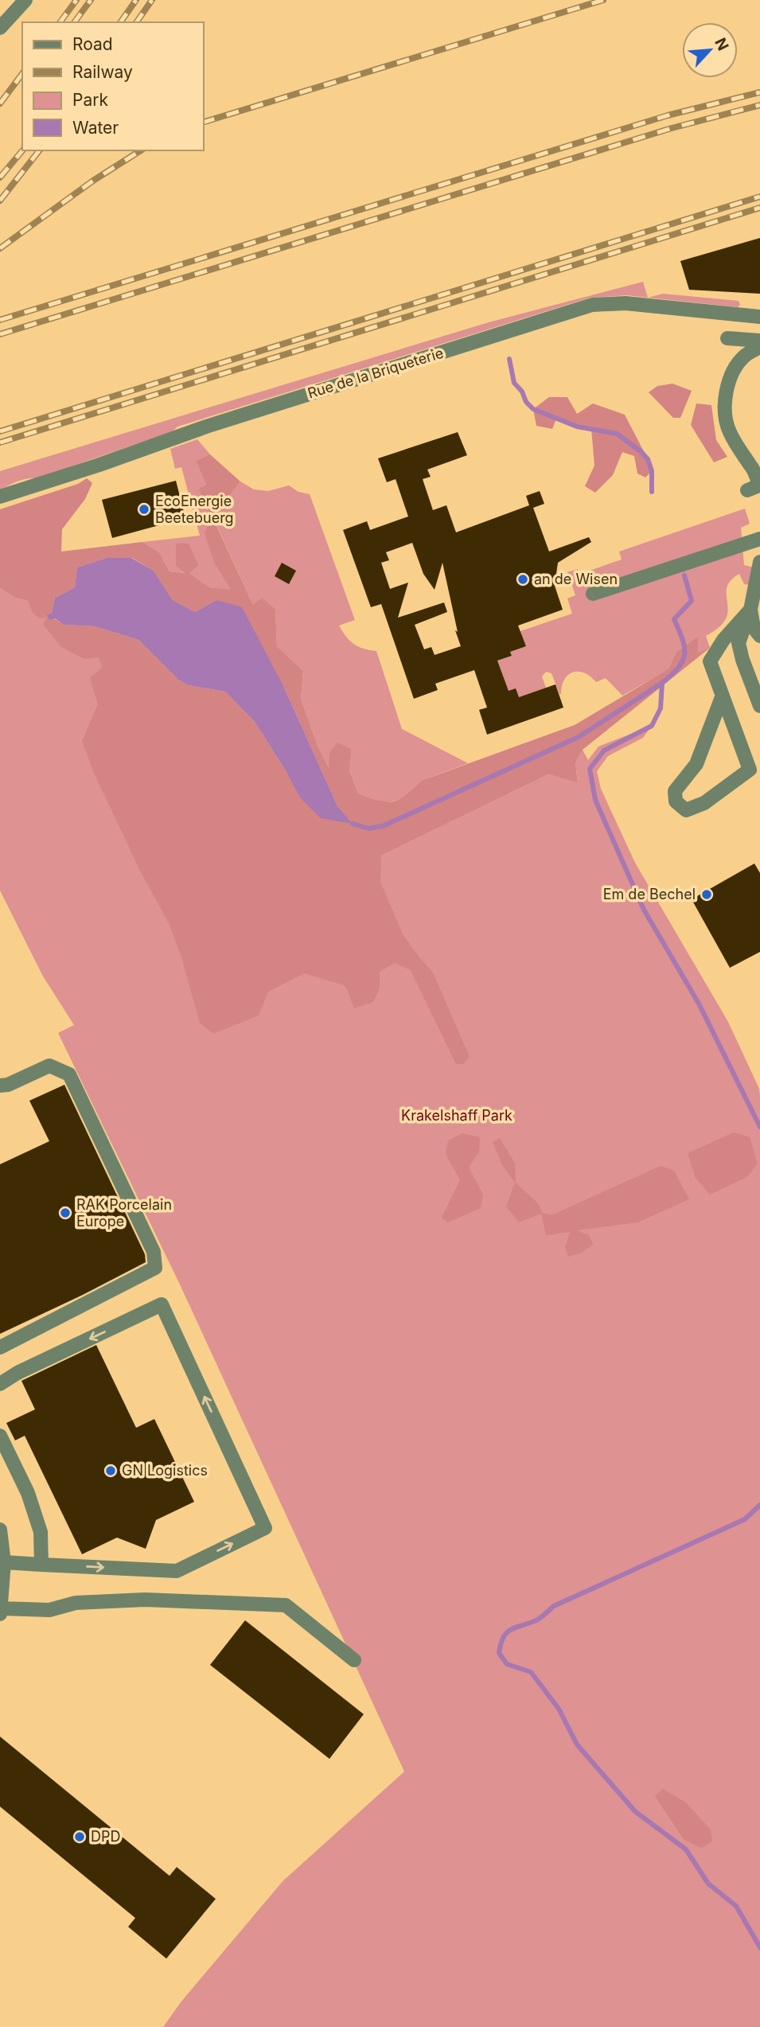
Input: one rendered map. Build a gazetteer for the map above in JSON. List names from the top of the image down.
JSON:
{
  "streets": {
    "street": ["Rue de la Briqueterie"]
  },
  "parks": ["Krakelshaff Park"],
  "places": [
    "EcoEnergie Beetebuerg",
    "an de Wisen",
    "Em de Bechel",
    "RAK Porcelain Europe",
    "GN Logistics",
    "DPD"
  ],
  "legend": [
    "Road",
    "Railway",
    "Park",
    "Water"
  ],
  "north": "top right"
}
